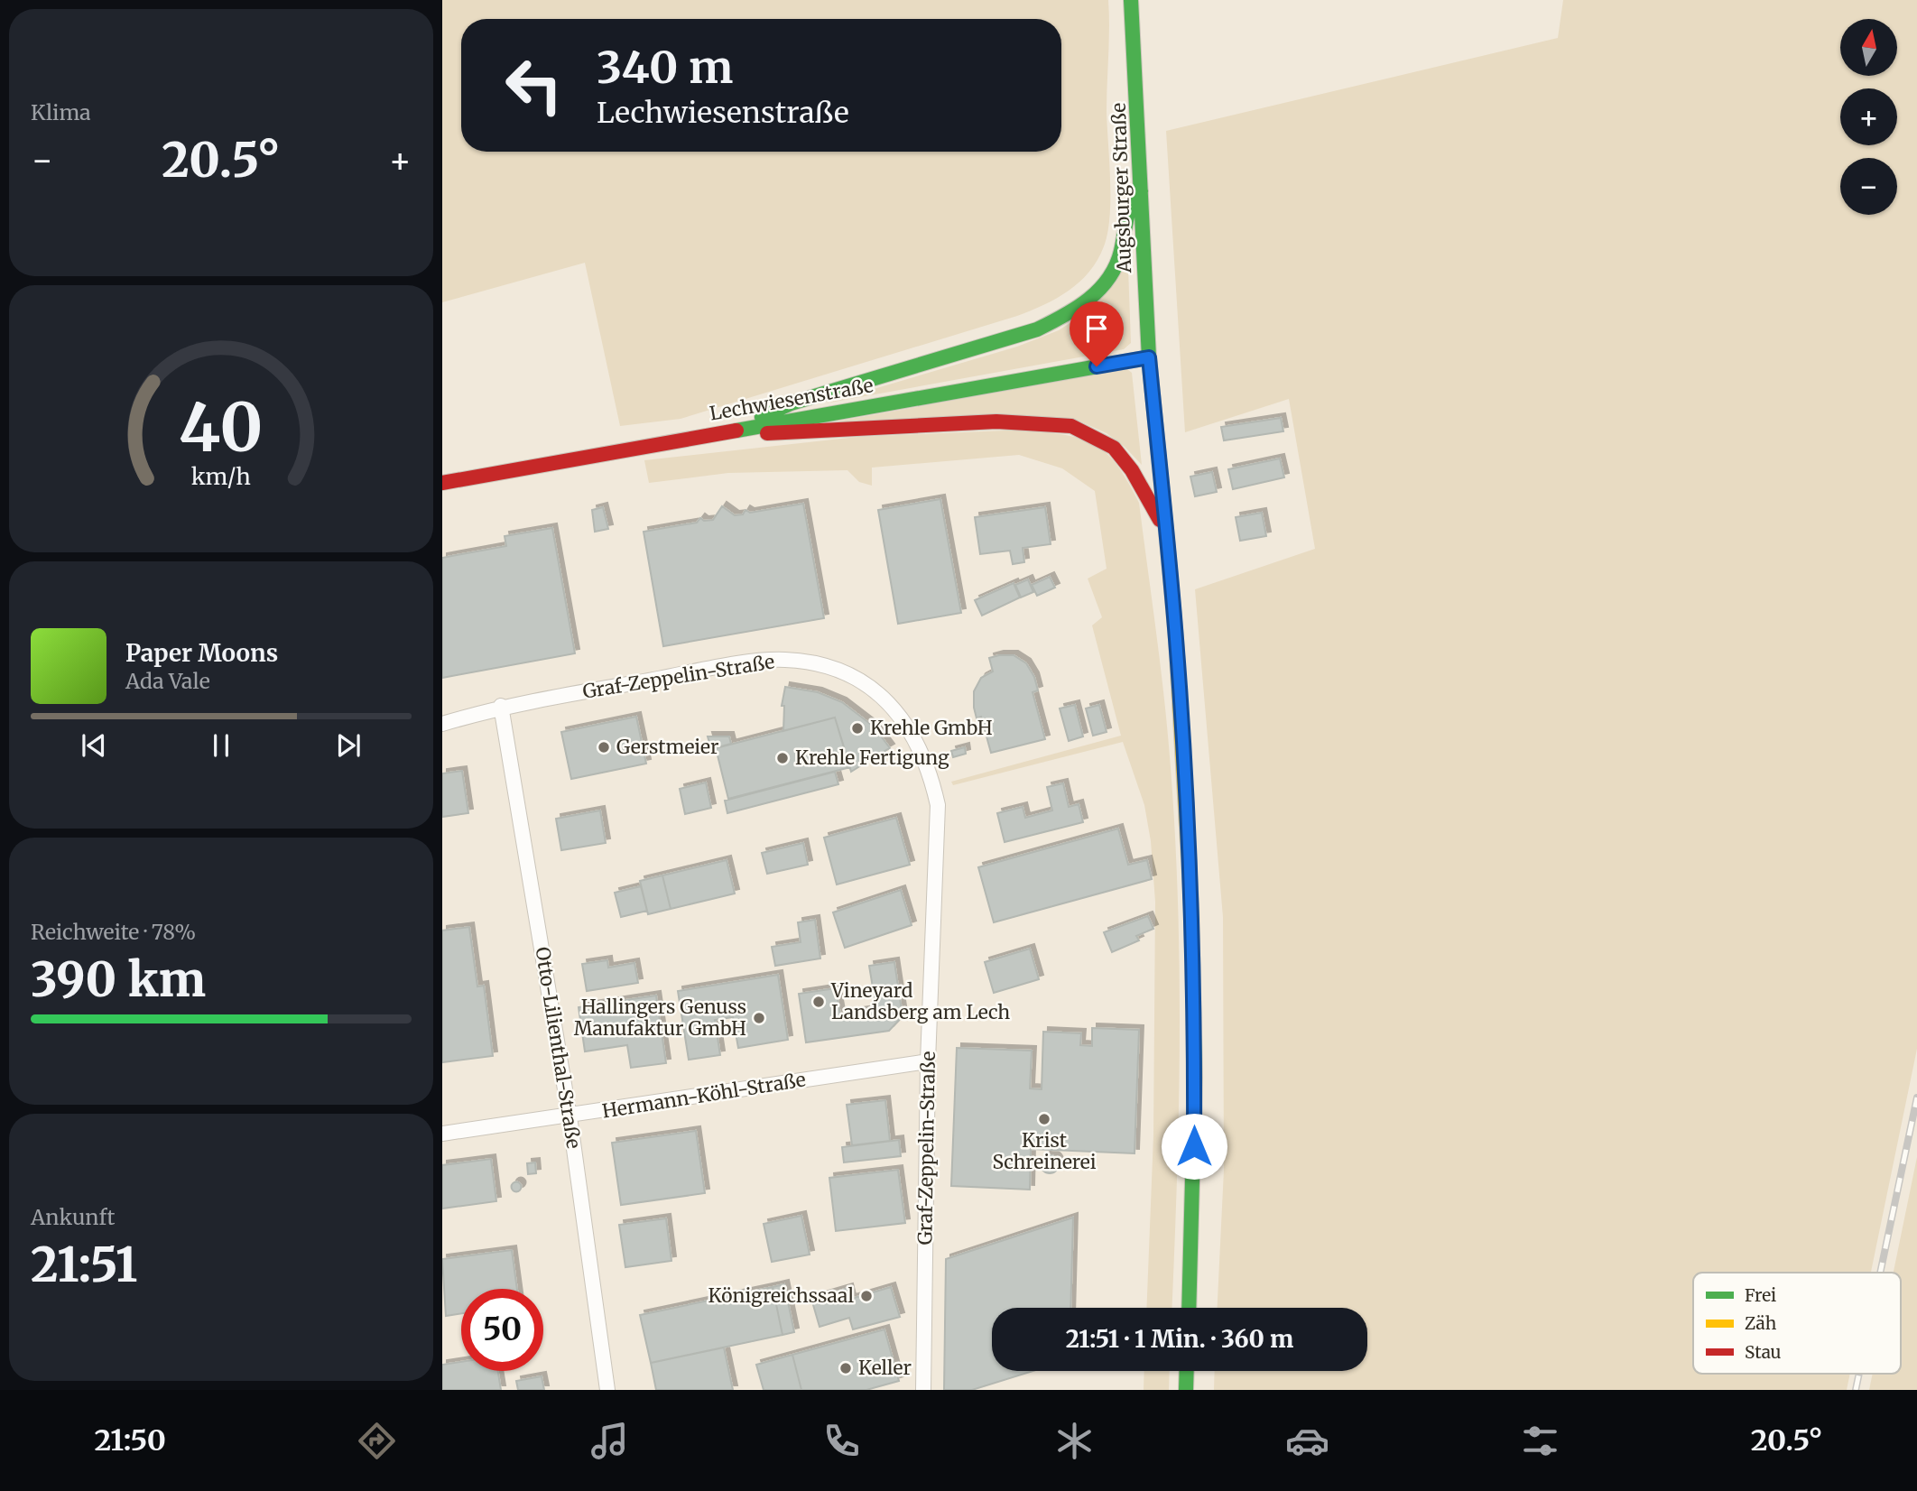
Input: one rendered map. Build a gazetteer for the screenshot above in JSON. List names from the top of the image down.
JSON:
{
  "streets": {
    "main road": ["Augsburger Straße", "Lechwiesenstraße"],
    "street": ["Graf-Zeppelin-Straße", "Otto-Lilienthal-Straße", "Hermann-Köhl-Straße"]
  },
  "crossings": [
    ["Augsburger Straße", "Lechwiesenstraße"],
    ["Graf-Zeppelin-Straße", "Otto-Lilienthal-Straße"],
    ["Graf-Zeppelin-Straße", "Hermann-Köhl-Straße"],
    ["Otto-Lilienthal-Straße", "Hermann-Köhl-Straße"]
  ],
  "places": [
    "Krehle GmbH",
    "Gerstmeier",
    "Krehle Fertigung",
    "Vineyard Landsberg am Lech",
    "Hallingers Genuss Manufaktur GmbH",
    "Krist Schreinerei",
    "Königreichssaal",
    "Keller"
  ],
  "legend": ["Frei", "Zäh", "Stau"],
  "north": "top",
  "page": {
    "tile": [
      "Klima",
      ["Reichweite · 78%", "390 km"],
      ["Ankunft", "21:51"]
    ],
    "map_buttons": ["+", "−"],
    "turn": ["340 m", "Lechwiesenstraße"],
    "heat": ["−", "20.5°", "+"],
    "song": ["Paper Moons", "Ada Vale"],
    "limit": "50",
    "trip": "21:51 · 1 Min. · 360 m",
    "tabs": ["21:50", "20.5°"],
    "gauge": ["40", "km/h"]
  }
}
